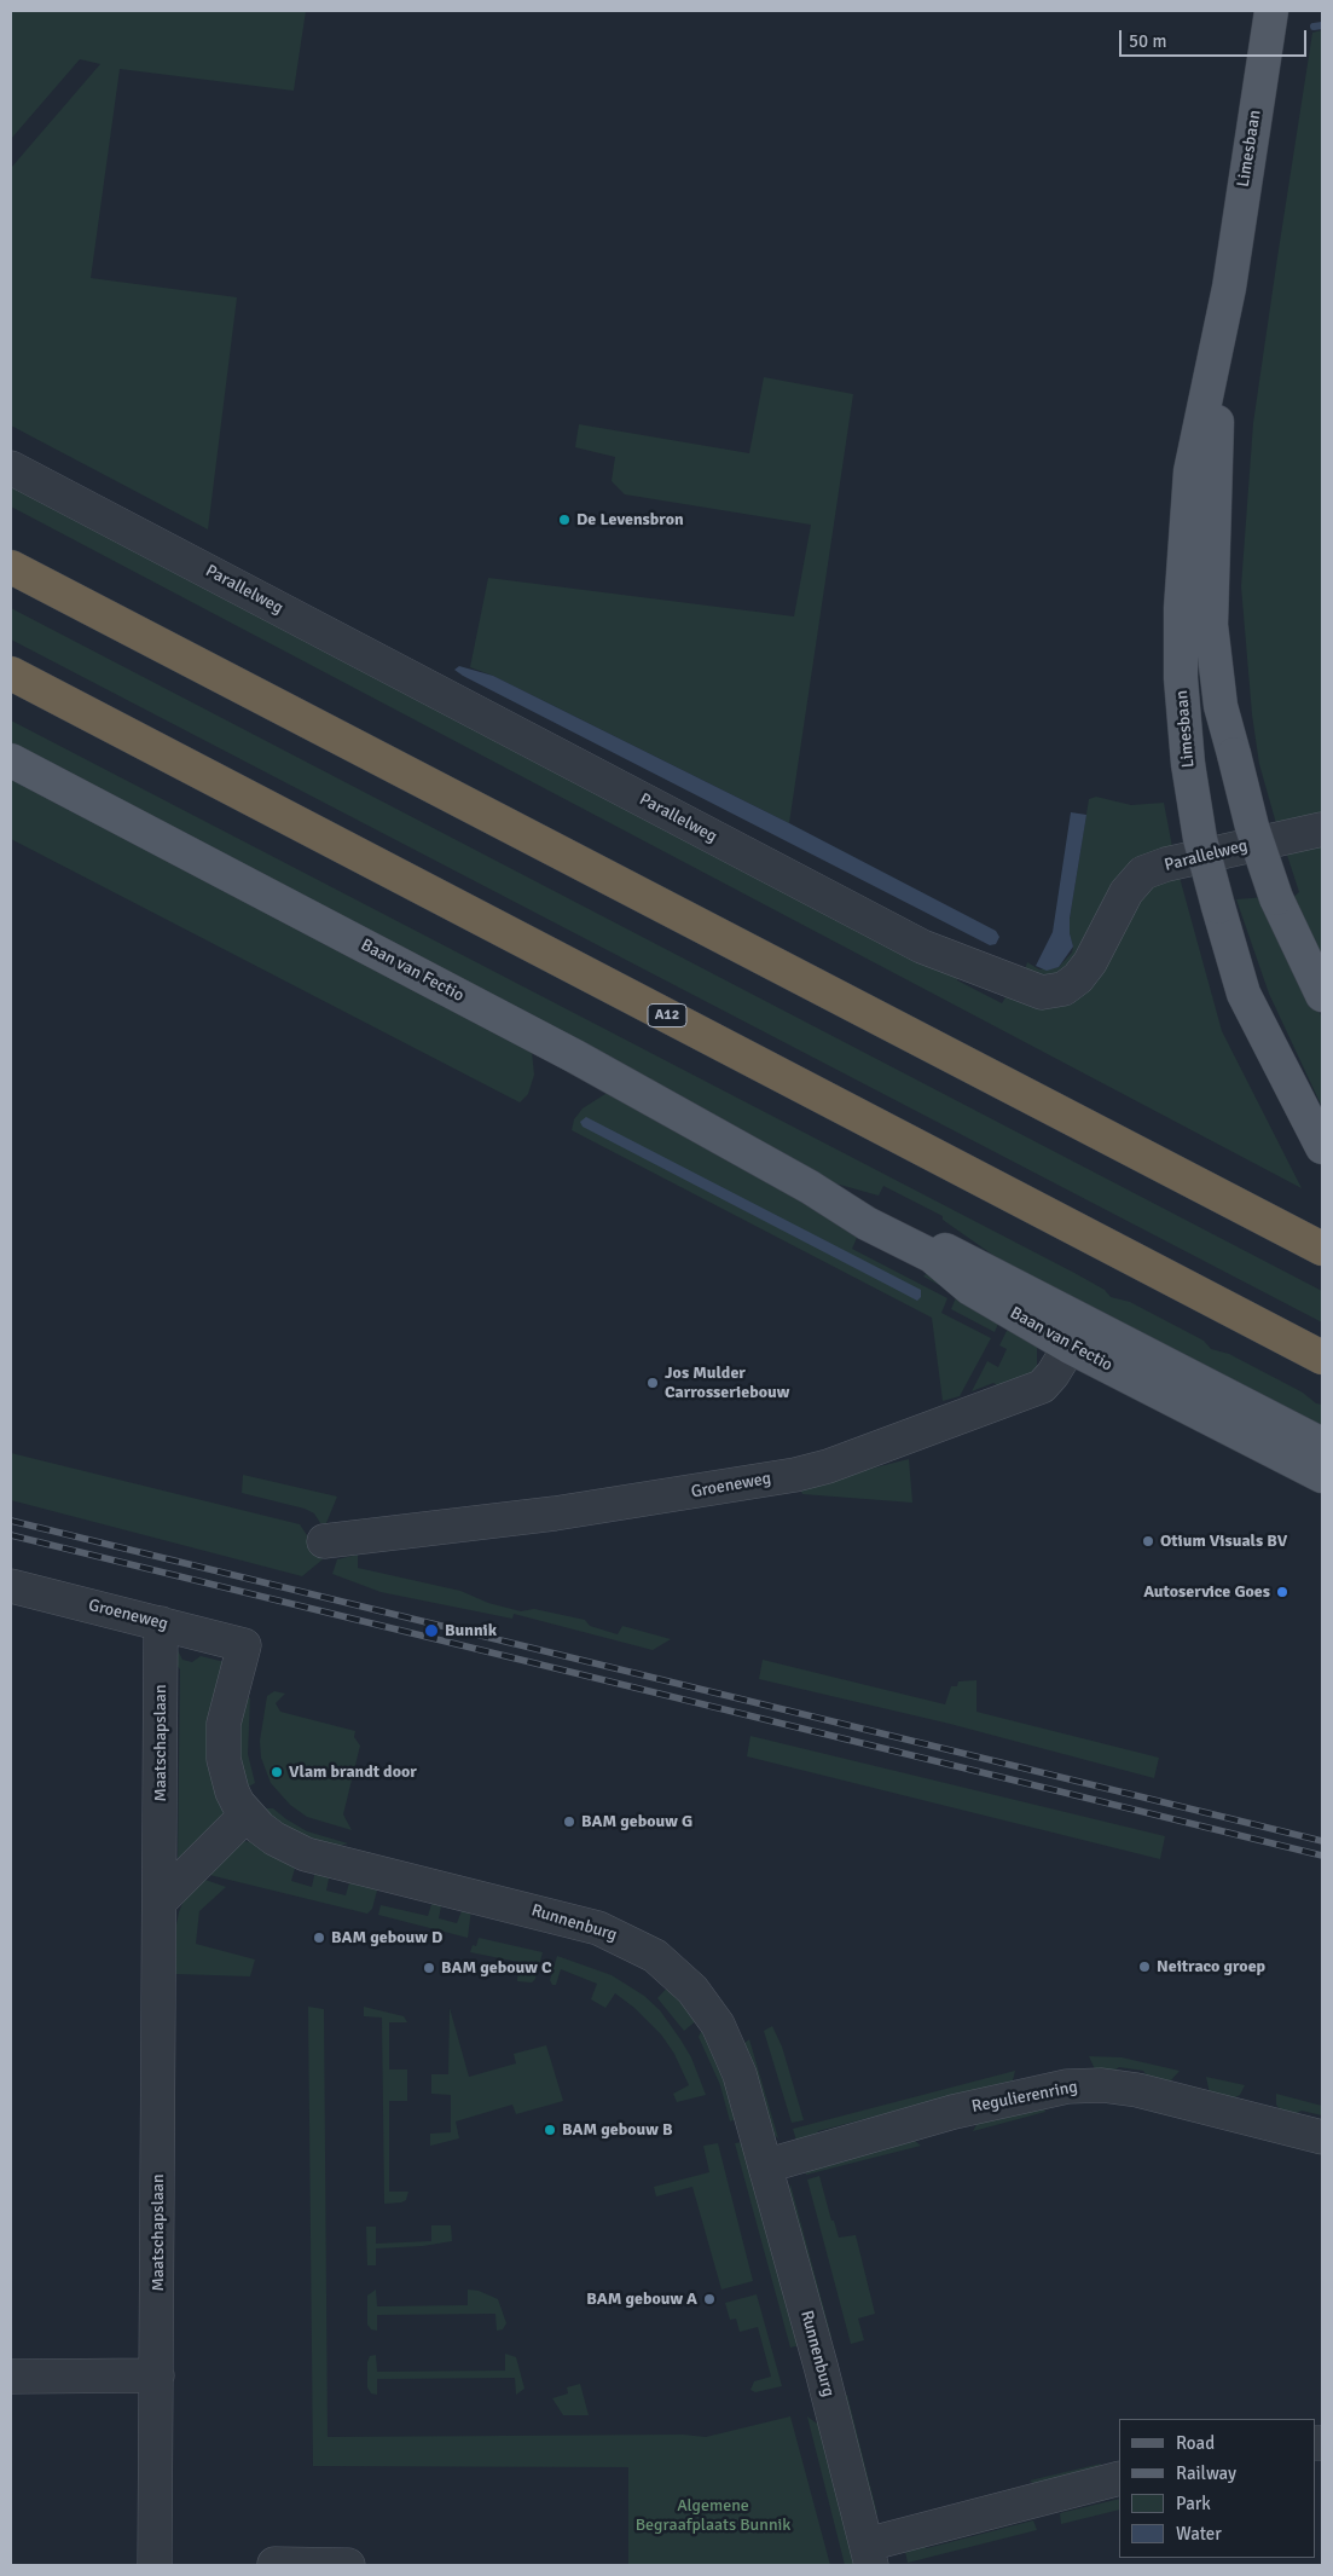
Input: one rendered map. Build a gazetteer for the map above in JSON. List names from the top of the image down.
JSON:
{
  "streets": {
    "highway": ["A12"],
    "main road": ["Limesbaan", "Baan van Fectio"],
    "street": [
      "Parallelweg",
      "Groeneweg",
      "Maatschapslaan",
      "Runnenburg",
      "Regulierenring"
    ]
  },
  "crossings": [
    ["Baan van Fectio", "Groeneweg"],
    ["Groeneweg", "Maatschapslaan"],
    ["Groeneweg", "Runnenburg"],
    ["Runnenburg", "Regulierenring"]
  ],
  "parks": ["Algemene Begraafplaats Bunnik"],
  "places": [
    "De Levensbron",
    "Jos Mulder Carrosseriebouw",
    "Otium Visuals BV",
    "Autoservice Goes",
    "Bunnik",
    "Vlam brandt door",
    "BAM gebouw G",
    "BAM gebouw D",
    "Neitraco groep",
    "BAM gebouw C",
    "BAM gebouw B",
    "BAM gebouw A"
  ],
  "legend": [
    "Road",
    "Railway",
    "Park",
    "Water"
  ],
  "scale_bar": "50 m"
}
